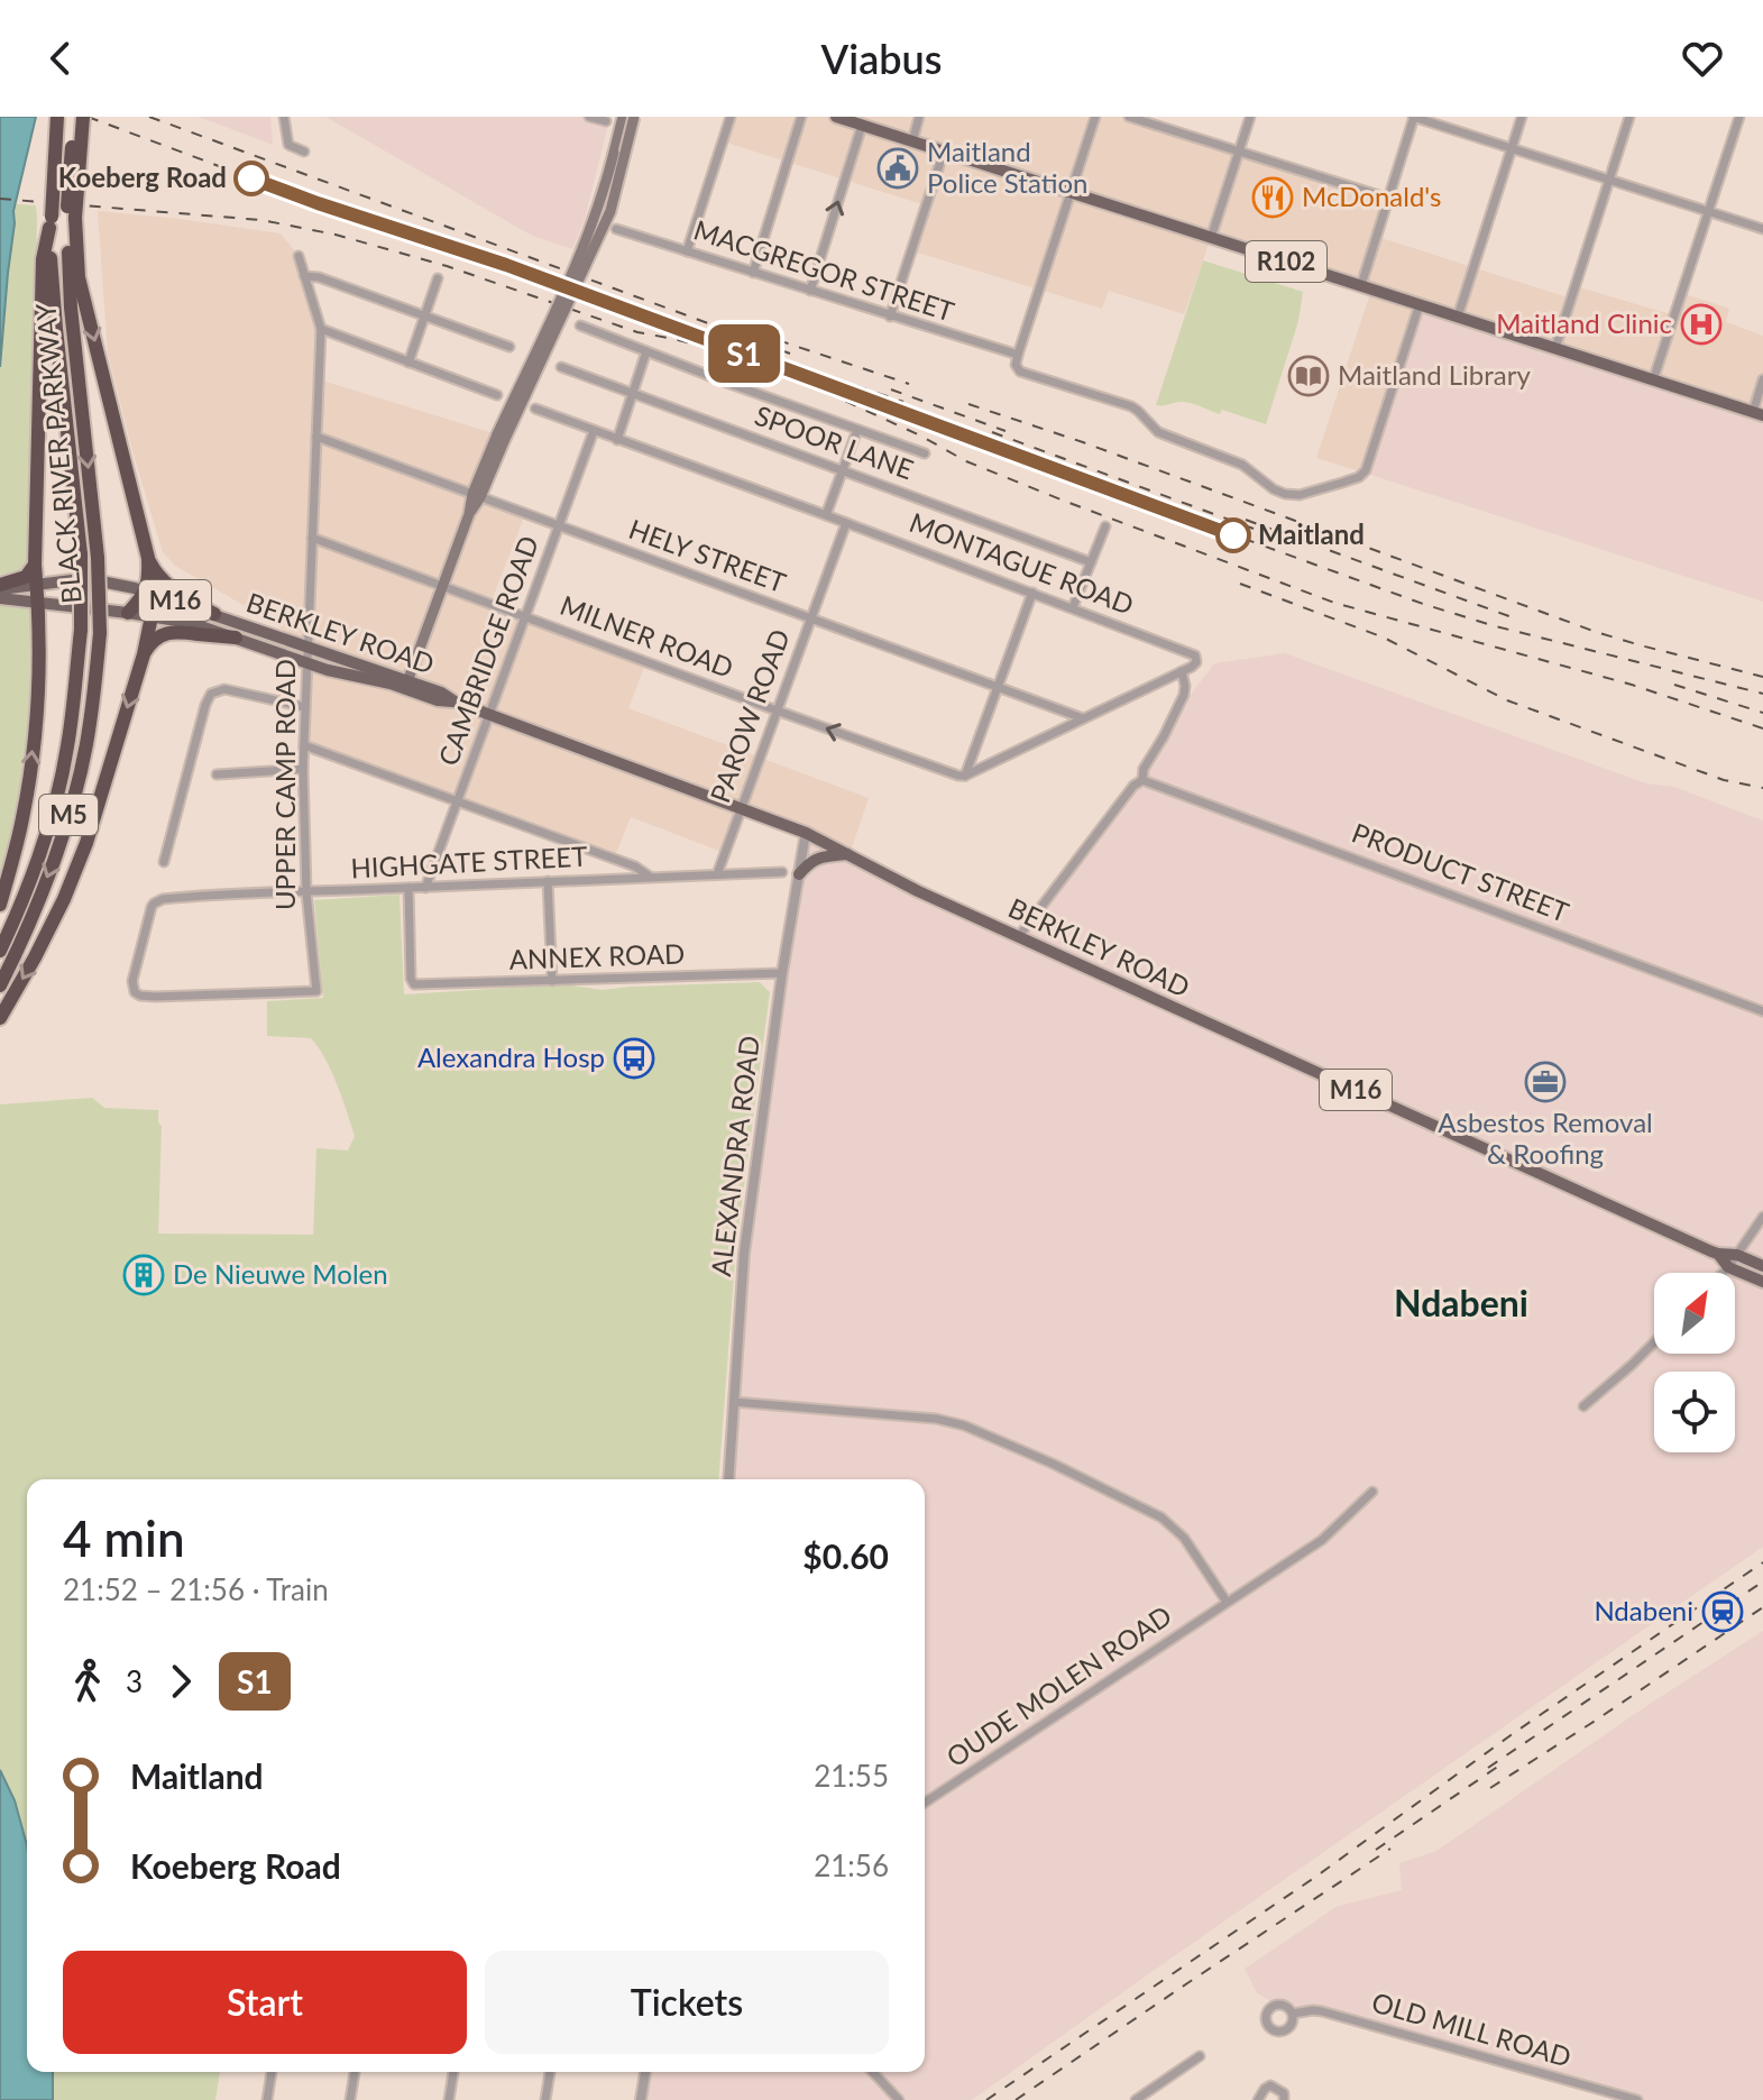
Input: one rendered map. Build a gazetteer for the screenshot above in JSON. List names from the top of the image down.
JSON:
{
  "streets": {
    "highway": ["BLACK RIVER PARKWAY", "M5"],
    "main road": ["R102", "M16", "BERKLEY ROAD"],
    "street": [
      "MACGREGOR STREET",
      "SPOOR LANE",
      "HELY STREET",
      "MONTAGUE ROAD",
      "MILNER ROAD",
      "CAMBRIDGE ROAD",
      "PAROW ROAD",
      "UPPER CAMP ROAD",
      "HIGHGATE STREET",
      "PRODUCT STREET",
      "ANNEX ROAD",
      "ALEXANDRA ROAD",
      "OUDE MOLEN ROAD",
      "OLD MILL ROAD"
    ]
  },
  "crossings": [
    ["HELY STREET", "CAMBRIDGE ROAD"],
    ["HELY STREET", "PAROW ROAD"],
    ["HELY STREET", "UPPER CAMP ROAD"],
    ["MONTAGUE ROAD", "CAMBRIDGE ROAD"],
    ["MONTAGUE ROAD", "PAROW ROAD"],
    ["BERKLEY ROAD", "CAMBRIDGE ROAD"],
    ["BERKLEY ROAD", "PAROW ROAD"],
    ["BERKLEY ROAD", "UPPER CAMP ROAD"],
    ["BERKLEY ROAD", "ALEXANDRA ROAD"],
    ["MILNER ROAD", "CAMBRIDGE ROAD"],
    ["MILNER ROAD", "PAROW ROAD"],
    ["MILNER ROAD", "UPPER CAMP ROAD"],
    ["CAMBRIDGE ROAD", "HIGHGATE STREET"],
    ["PAROW ROAD", "HIGHGATE STREET"],
    ["UPPER CAMP ROAD", "HIGHGATE STREET"],
    ["HIGHGATE STREET", "ANNEX ROAD"],
    ["ANNEX ROAD", "ALEXANDRA ROAD"]
  ],
  "districts": ["Ndabeni"],
  "places": {
    "public building": ["Maitland Police Station"],
    "other": ["Koeberg Road", "Maitland"],
    "restaurant": ["McDonald's"],
    "hospital": ["Maitland Clinic"],
    "library": ["Maitland Library"],
    "bus stop": ["Alexandra Hosp"],
    "office": ["Asbestos Removal & Roofing"],
    "building": ["De Nieuwe Molen"],
    "station": ["Ndabeni"]
  },
  "north": "top right",
  "page": {
    "header": "Viabus",
    "on_map": "S1",
    "heading": ["4 min", "21:52 – 21:56 · Train", "$0.60"],
    "legs": ["3", "S1"],
    "list": [
      {
        "name": "Maitland",
        "value": "21:55"
      },
      {
        "name": "Koeberg Road",
        "value": "21:56"
      }
    ],
    "buttons": ["Start", "Tickets"]
  }
}
